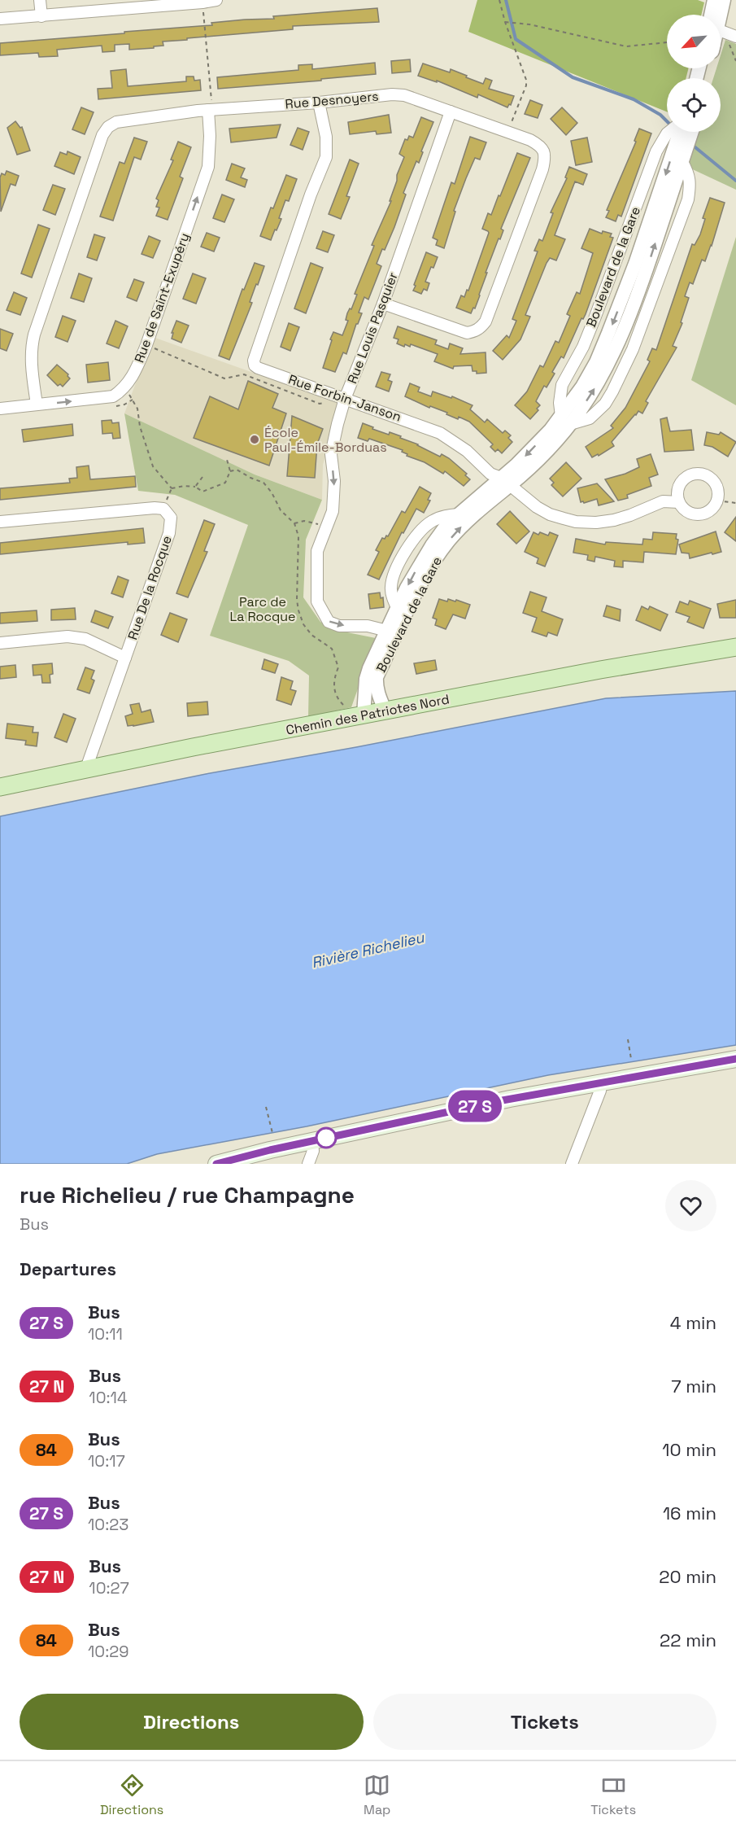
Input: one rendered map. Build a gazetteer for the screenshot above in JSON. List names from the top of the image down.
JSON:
{
  "streets": {
    "main road": ["Chemin des Patriotes Nord"],
    "street": [
      "Rue Desnoyers",
      "Boulevard de la Gare",
      "Rue de Saint-Exupéry",
      "Rue Louis Pasquier",
      "Rue Forbin-Janson",
      "Rue De la Rocque"
    ]
  },
  "crossings": [
    ["Rue Desnoyers", "Rue de Saint-Exupéry"],
    ["Rue Desnoyers", "Rue Louis Pasquier"],
    ["Rue Desnoyers", "Rue Forbin-Janson"],
    ["Boulevard de la Gare", "Rue Louis Pasquier"],
    ["Boulevard de la Gare", "Rue Forbin-Janson"],
    ["Boulevard de la Gare", "Chemin des Patriotes Nord"],
    ["Rue Louis Pasquier", "Rue Forbin-Janson"],
    ["Rue De la Rocque", "Chemin des Patriotes Nord"]
  ],
  "one_way": ["Rue de Saint-Exupéry", "Rue Louis Pasquier"],
  "water": ["Rivière Richelieu"],
  "parks": ["Parc de La Rocque"],
  "places": ["École Paul-Émile-Borduas"],
  "north": "bottom left",
  "page": {
    "on_map": "27 S",
    "heading": [
      ["rue Richelieu / rue Champagne", "Bus"],
      "Departures"
    ],
    "list": [
      {
        "mark": "27 S",
        "name": "Bus",
        "note": "10:11",
        "value": "4 min"
      },
      {
        "mark": "27 N",
        "name": "Bus",
        "note": "10:14",
        "value": "7 min"
      },
      {
        "mark": "84",
        "name": "Bus",
        "note": "10:17",
        "value": "10 min"
      },
      {
        "mark": "27 S",
        "name": "Bus",
        "note": "10:23",
        "value": "16 min"
      },
      {
        "mark": "27 N",
        "name": "Bus",
        "note": "10:27",
        "value": "20 min"
      },
      {
        "mark": "84",
        "name": "Bus",
        "note": "10:29",
        "value": "22 min"
      }
    ],
    "buttons": ["Directions", "Tickets"],
    "tabs": ["Directions", "Map", "Tickets"]
  }
}
